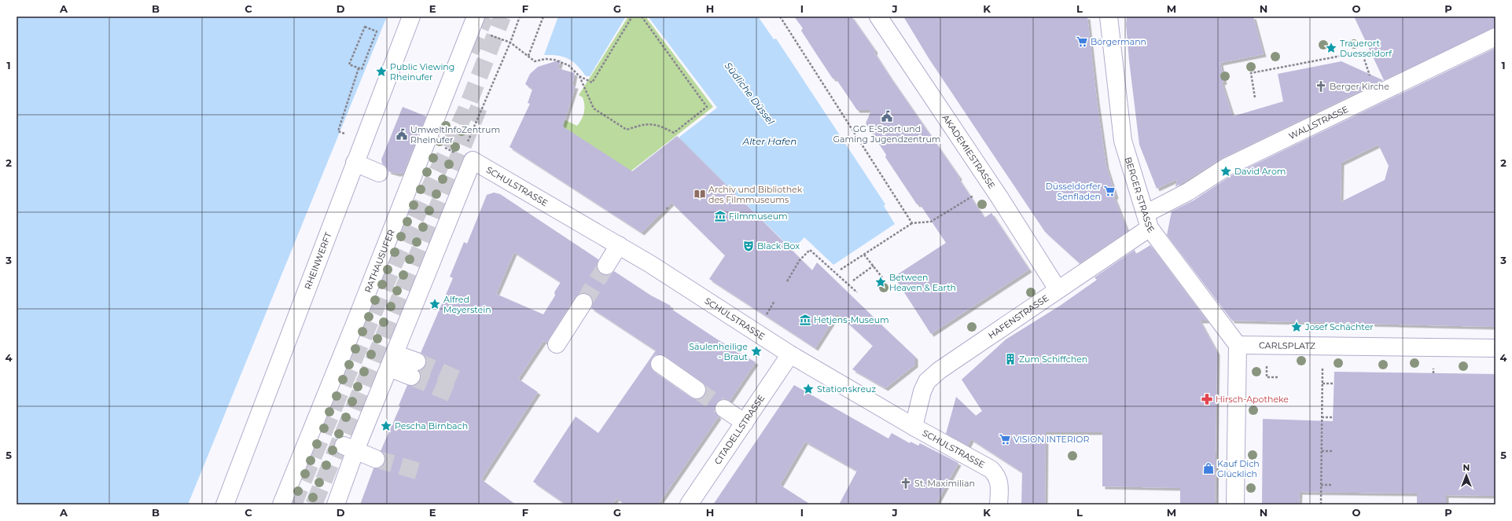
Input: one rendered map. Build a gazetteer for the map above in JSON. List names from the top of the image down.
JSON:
{
  "streets": {
    "street": [
      "WALLSTRASSE",
      "AKADEMIESTRASSE",
      "SCHULSTRASSE",
      "BERGER STRASSE",
      "RHEINWERFT",
      "RATHAUSUFER",
      "HAFENSTRASSE",
      "CARLSPLATZ",
      "CITADELLSTRASSE"
    ]
  },
  "crossings": [
    ["WALLSTRASSE", "BERGER STRASSE"],
    ["WALLSTRASSE", "HAFENSTRASSE"],
    ["AKADEMIESTRASSE", "HAFENSTRASSE"],
    ["SCHULSTRASSE", "HAFENSTRASSE"],
    ["SCHULSTRASSE", "CITADELLSTRASSE"],
    ["BERGER STRASSE", "HAFENSTRASSE"],
    ["BERGER STRASSE", "CARLSPLATZ"]
  ],
  "water": ["Südliche Düssel", "Alter Hafen"],
  "places": {
    "supermarket": ["Börgermann", "Düsseldorfer Senfladen", "VISION INTERIOR"],
    "place": [
      "Trauerort Duesseldorf",
      "Public Viewing Rheinufer",
      "David Arom",
      "Between Heaven & Earth",
      "Alfred Meyerstein",
      "Josef Schächter",
      "Säulenheilige - Braut",
      "Stationskreuz",
      "Pescha Birnbach"
    ],
    "church": ["Berger Kirche", "St. Maximilian"],
    "public building": ["GG E-Sport und Gaming Jugendzentrum", "UmweltInfoZentrum Rheinufer"],
    "library": ["Archiv und Bibliothek des Filmmuseums"],
    "museum": ["Filmmuseum", "Hetjens-Museum"],
    "theatre": ["Black Box"],
    "building": ["Zum Schiffchen"],
    "pharmacy": ["Hirsch-Apotheke"],
    "shop": ["Kauf Dich Glücklich"]
  },
  "north": "top",
  "grid": {
    "columns": [
      "A",
      "B",
      "C",
      "D",
      "E",
      "F",
      "G",
      "H",
      "I",
      "J",
      "K",
      "L",
      "M",
      "N",
      "O",
      "P"
    ],
    "rows": [
      "1",
      "2",
      "3",
      "4",
      "5"
    ]
  }
}
